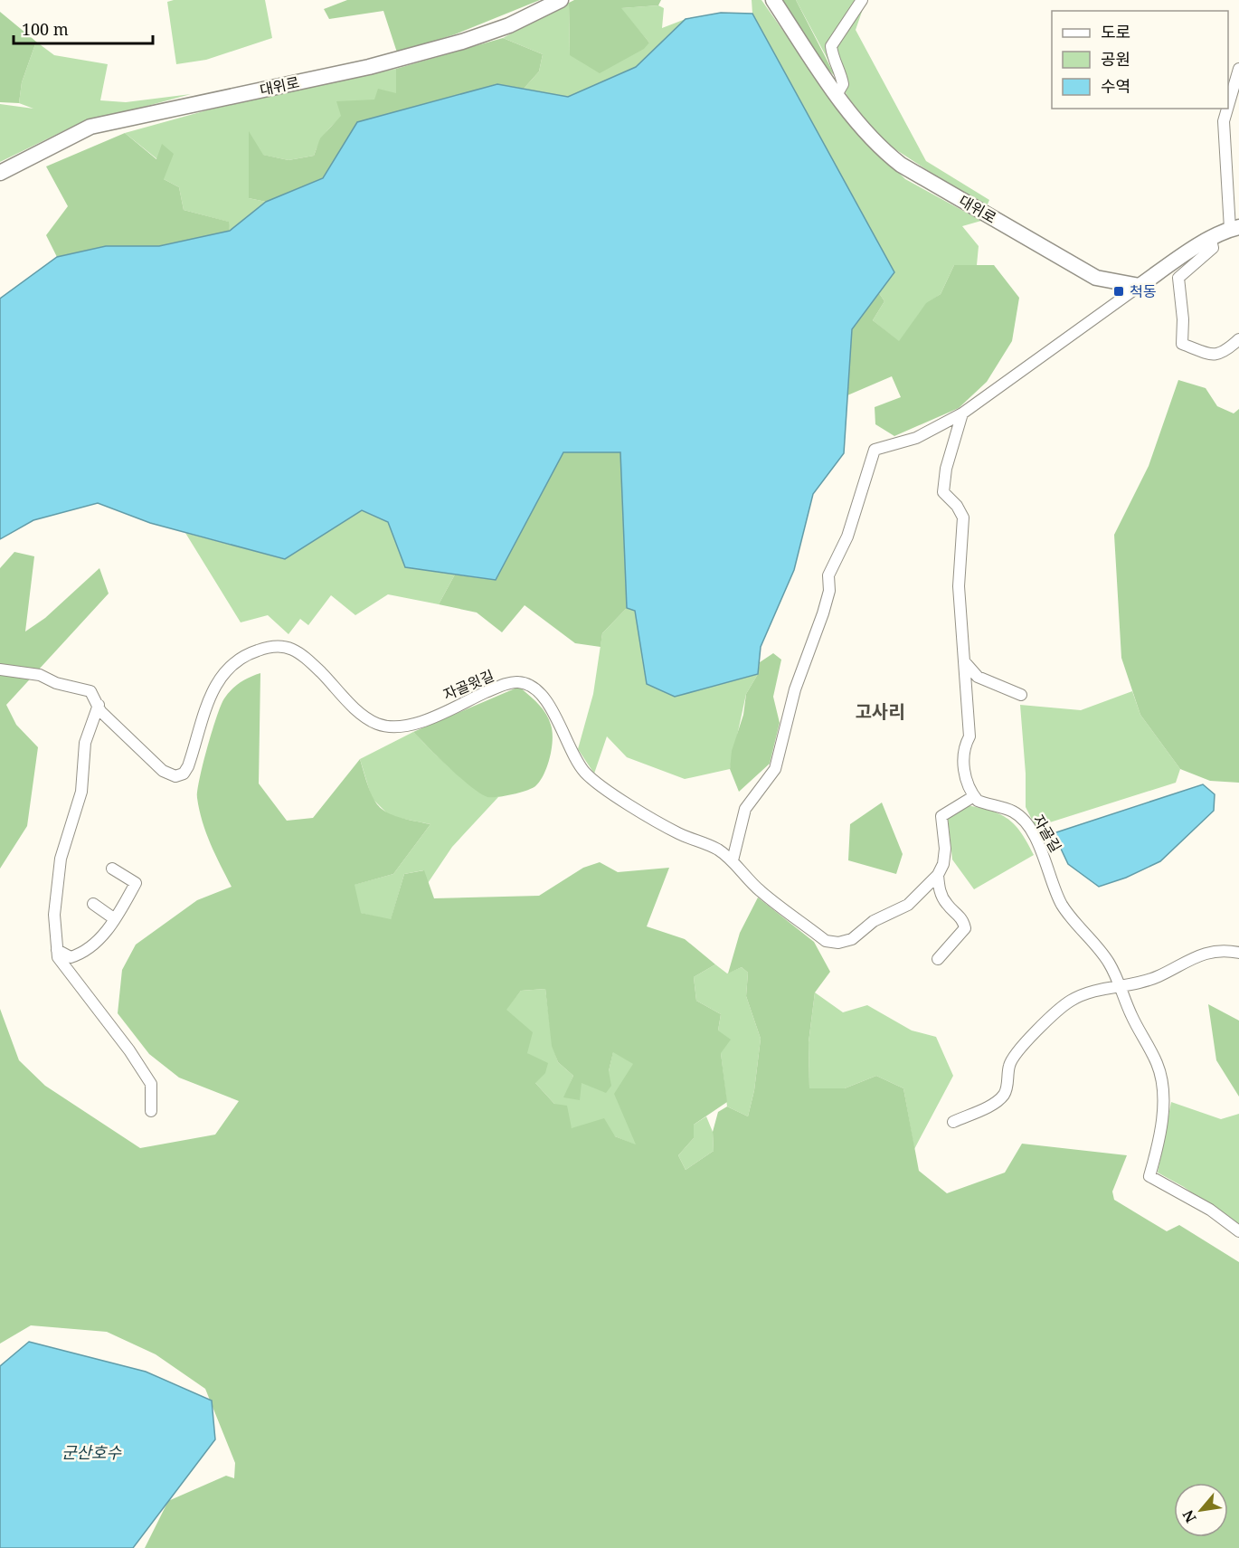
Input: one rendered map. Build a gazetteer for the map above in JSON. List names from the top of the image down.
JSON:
{
  "streets": {
    "main road": ["대위로"],
    "street": ["자골윗길", "자골길"]
  },
  "crossings": [
    ["자골윗길", "자골길"]
  ],
  "districts": ["고사리"],
  "water": ["군산호수"],
  "places": {
    "transit": ["척동"]
  },
  "legend": ["도로", "공원", "수역"],
  "scale_bar": "100 m",
  "north": "bottom left"
}
